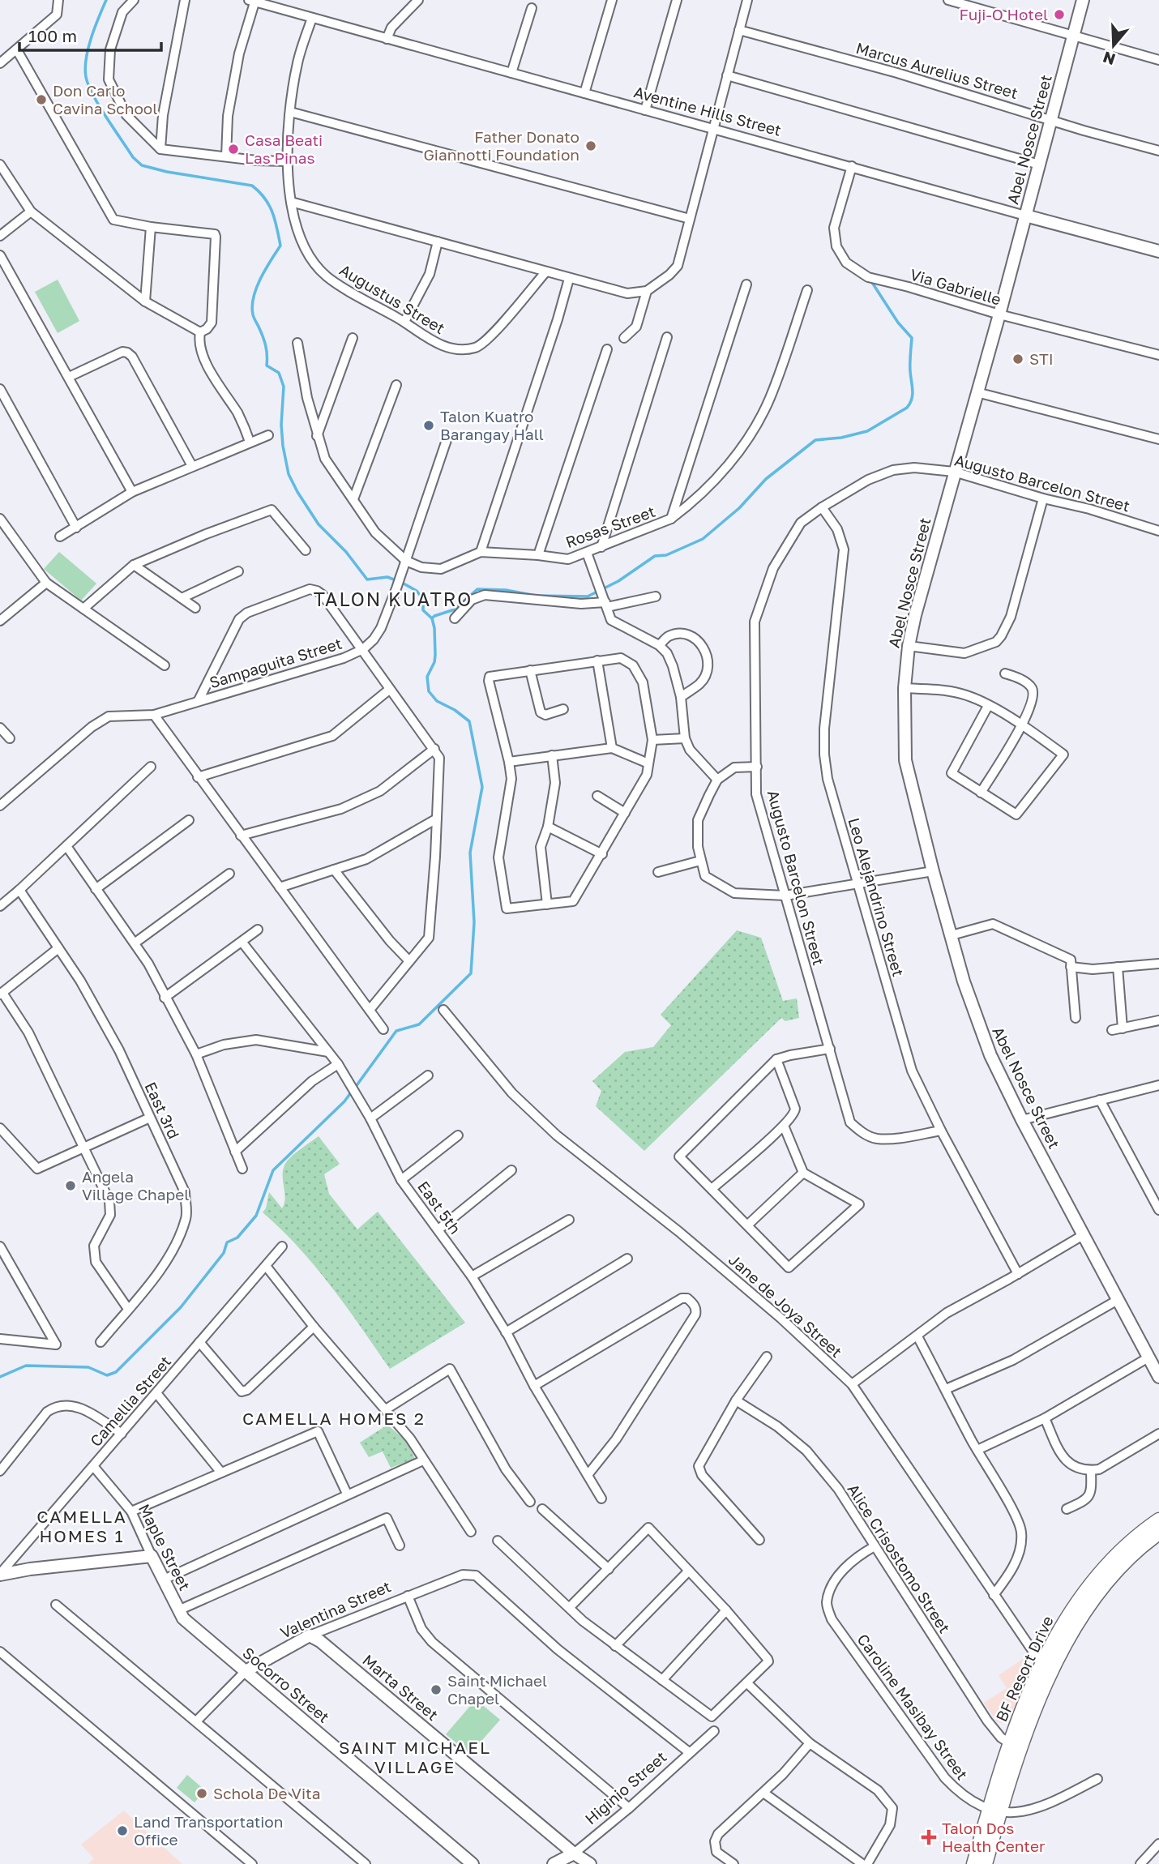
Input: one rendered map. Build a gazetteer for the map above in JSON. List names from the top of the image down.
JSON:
{
  "streets": {
    "main road": ["BF Resort Drive"],
    "street": [
      "Marcus Aurelius Street",
      "Aventine Hills Street",
      "Abel Nosce Street",
      "Via Gabrielle",
      "Augustus Street",
      "Augusto Barcelon Street",
      "Rosas Street",
      "Sampaguita Street",
      "Leo Alejandrino Street",
      "East 3rd",
      "East 5th",
      "Jane de Joya Street",
      "Camellia Street",
      "Maple Street",
      "Alice Crisostomo Street",
      "Valentina Street",
      "Socorro Street",
      "Marta Street",
      "Caroline Masibay Street",
      "Higinio Street"
    ]
  },
  "crossings": [
    ["Marcus Aurelius Street", "Abel Nosce Street"],
    ["Aventine Hills Street", "Abel Nosce Street"],
    ["Aventine Hills Street", "Via Gabrielle"],
    ["Aventine Hills Street", "Augustus Street"],
    ["Abel Nosce Street", "Via Gabrielle"],
    ["Abel Nosce Street", "Augusto Barcelon Street"],
    ["Augusto Barcelon Street", "Leo Alejandrino Street"],
    ["Rosas Street", "Sampaguita Street"],
    ["Jane de Joya Street", "BF Resort Drive"],
    ["Camellia Street", "Maple Street"],
    ["Maple Street", "Socorro Street"],
    ["Alice Crisostomo Street", "BF Resort Drive"],
    ["Alice Crisostomo Street", "Caroline Masibay Street"],
    ["Valentina Street", "Socorro Street"],
    ["Valentina Street", "Marta Street"],
    ["Valentina Street", "Higinio Street"],
    ["BF Resort Drive", "Caroline Masibay Street"],
    ["Marta Street", "Higinio Street"]
  ],
  "districts": [
    "TALON KUATRO",
    "CAMELLA HOMES 2",
    "CAMELLA HOMES 1",
    "SAINT MICHAEL VILLAGE"
  ],
  "places": {
    "other": [
      "Fuji-O Hotel",
      "Don Carlo Cavina School",
      "Father Donato Giannotti Foundation",
      "Casa Beati Las Pinas",
      "STI",
      "Talon Kuatro Barangay Hall",
      "Angela Village Chapel",
      "Saint Michael Chapel",
      "Schola De Vita",
      "Land Transportation Office"
    ],
    "health": ["Talon Dos Health Center"]
  },
  "scale_bar": "100 m",
  "north": "bottom"
}
